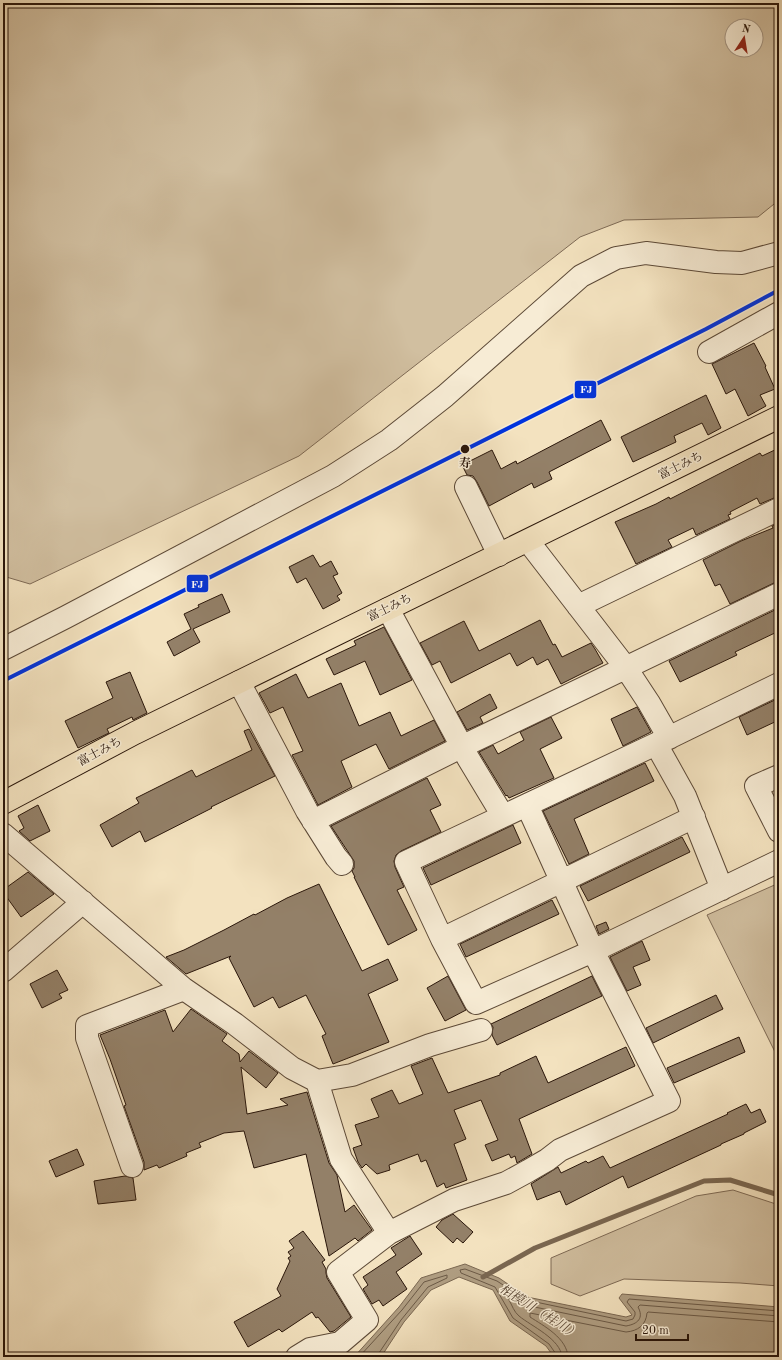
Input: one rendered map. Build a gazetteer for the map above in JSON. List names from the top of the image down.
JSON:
{
  "streets": {
    "highway": ["富士みち"]
  },
  "water": ["相模川（桂川）"],
  "places": ["寿"],
  "lines": ["transit line FJ"],
  "scale_bar": "20 m",
  "north": "top"
}
